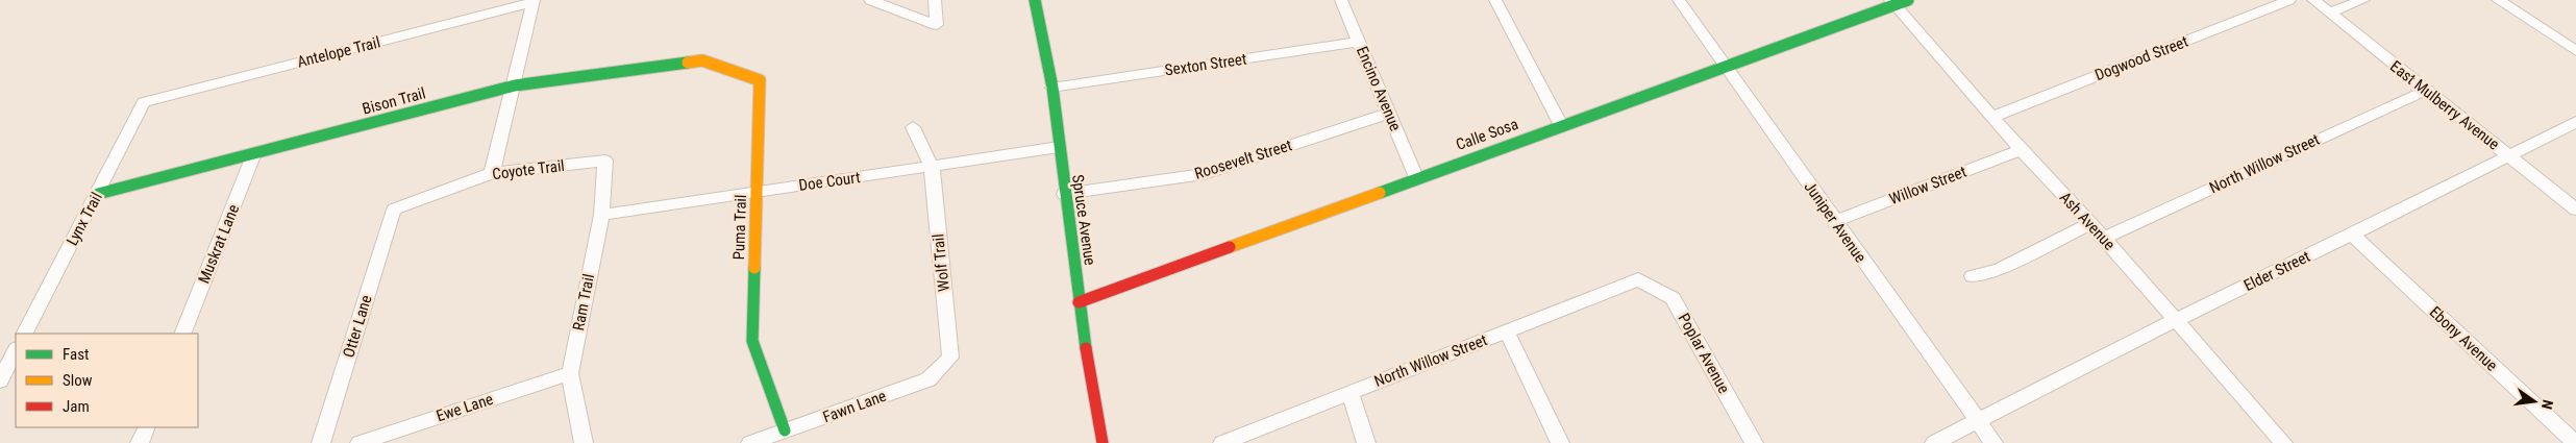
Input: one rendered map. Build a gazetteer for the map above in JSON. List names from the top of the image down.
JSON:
{
  "streets": {
    "street": [
      "Antelope Trail",
      "Dogwood Street",
      "Sexton Street",
      "Encino Avenue",
      "Bison Trail",
      "East Mulberry Avenue",
      "Calle Sosa",
      "Roosevelt Street",
      "North Willow Street",
      "Coyote Trail",
      "Doe Court",
      "Willow Street",
      "Lynx Trail",
      "Spruce Avenue",
      "Ash Avenue",
      "Juniper Avenue",
      "Puma Trail",
      "Muskrat Lane",
      "Wolf Trail",
      "Elder Street",
      "Ram Trail",
      "Otter Lane",
      "Ebony Avenue",
      "Poplar Avenue",
      "Fawn Lane",
      "Ewe Lane"
    ]
  },
  "crossings": [
    ["Antelope Trail", "Lynx Trail"],
    ["Dogwood Street", "Ash Avenue"],
    ["Sexton Street", "Encino Avenue"],
    ["Sexton Street", "Spruce Avenue"],
    ["Encino Avenue", "Calle Sosa"],
    ["Encino Avenue", "Roosevelt Street"],
    ["Bison Trail", "Lynx Trail"],
    ["Bison Trail", "Puma Trail"],
    ["Bison Trail", "Muskrat Lane"],
    ["East Mulberry Avenue", "North Willow Street"],
    ["East Mulberry Avenue", "Elder Street"],
    ["Calle Sosa", "Spruce Avenue"],
    ["Calle Sosa", "Ash Avenue"],
    ["Calle Sosa", "Juniper Avenue"],
    ["Roosevelt Street", "Spruce Avenue"],
    ["North Willow Street", "Ash Avenue"],
    ["North Willow Street", "Poplar Avenue"],
    ["Coyote Trail", "Ram Trail"],
    ["Coyote Trail", "Otter Lane"],
    ["Doe Court", "Spruce Avenue"],
    ["Doe Court", "Puma Trail"],
    ["Doe Court", "Wolf Trail"],
    ["Doe Court", "Ram Trail"],
    ["Willow Street", "Ash Avenue"],
    ["Willow Street", "Juniper Avenue"],
    ["Ash Avenue", "Elder Street"],
    ["Juniper Avenue", "Elder Street"],
    ["Puma Trail", "Fawn Lane"],
    ["Wolf Trail", "Fawn Lane"],
    ["Elder Street", "Ebony Avenue"],
    ["Ram Trail", "Ewe Lane"]
  ],
  "legend": ["Fast", "Slow", "Jam"],
  "north": "right"
}
